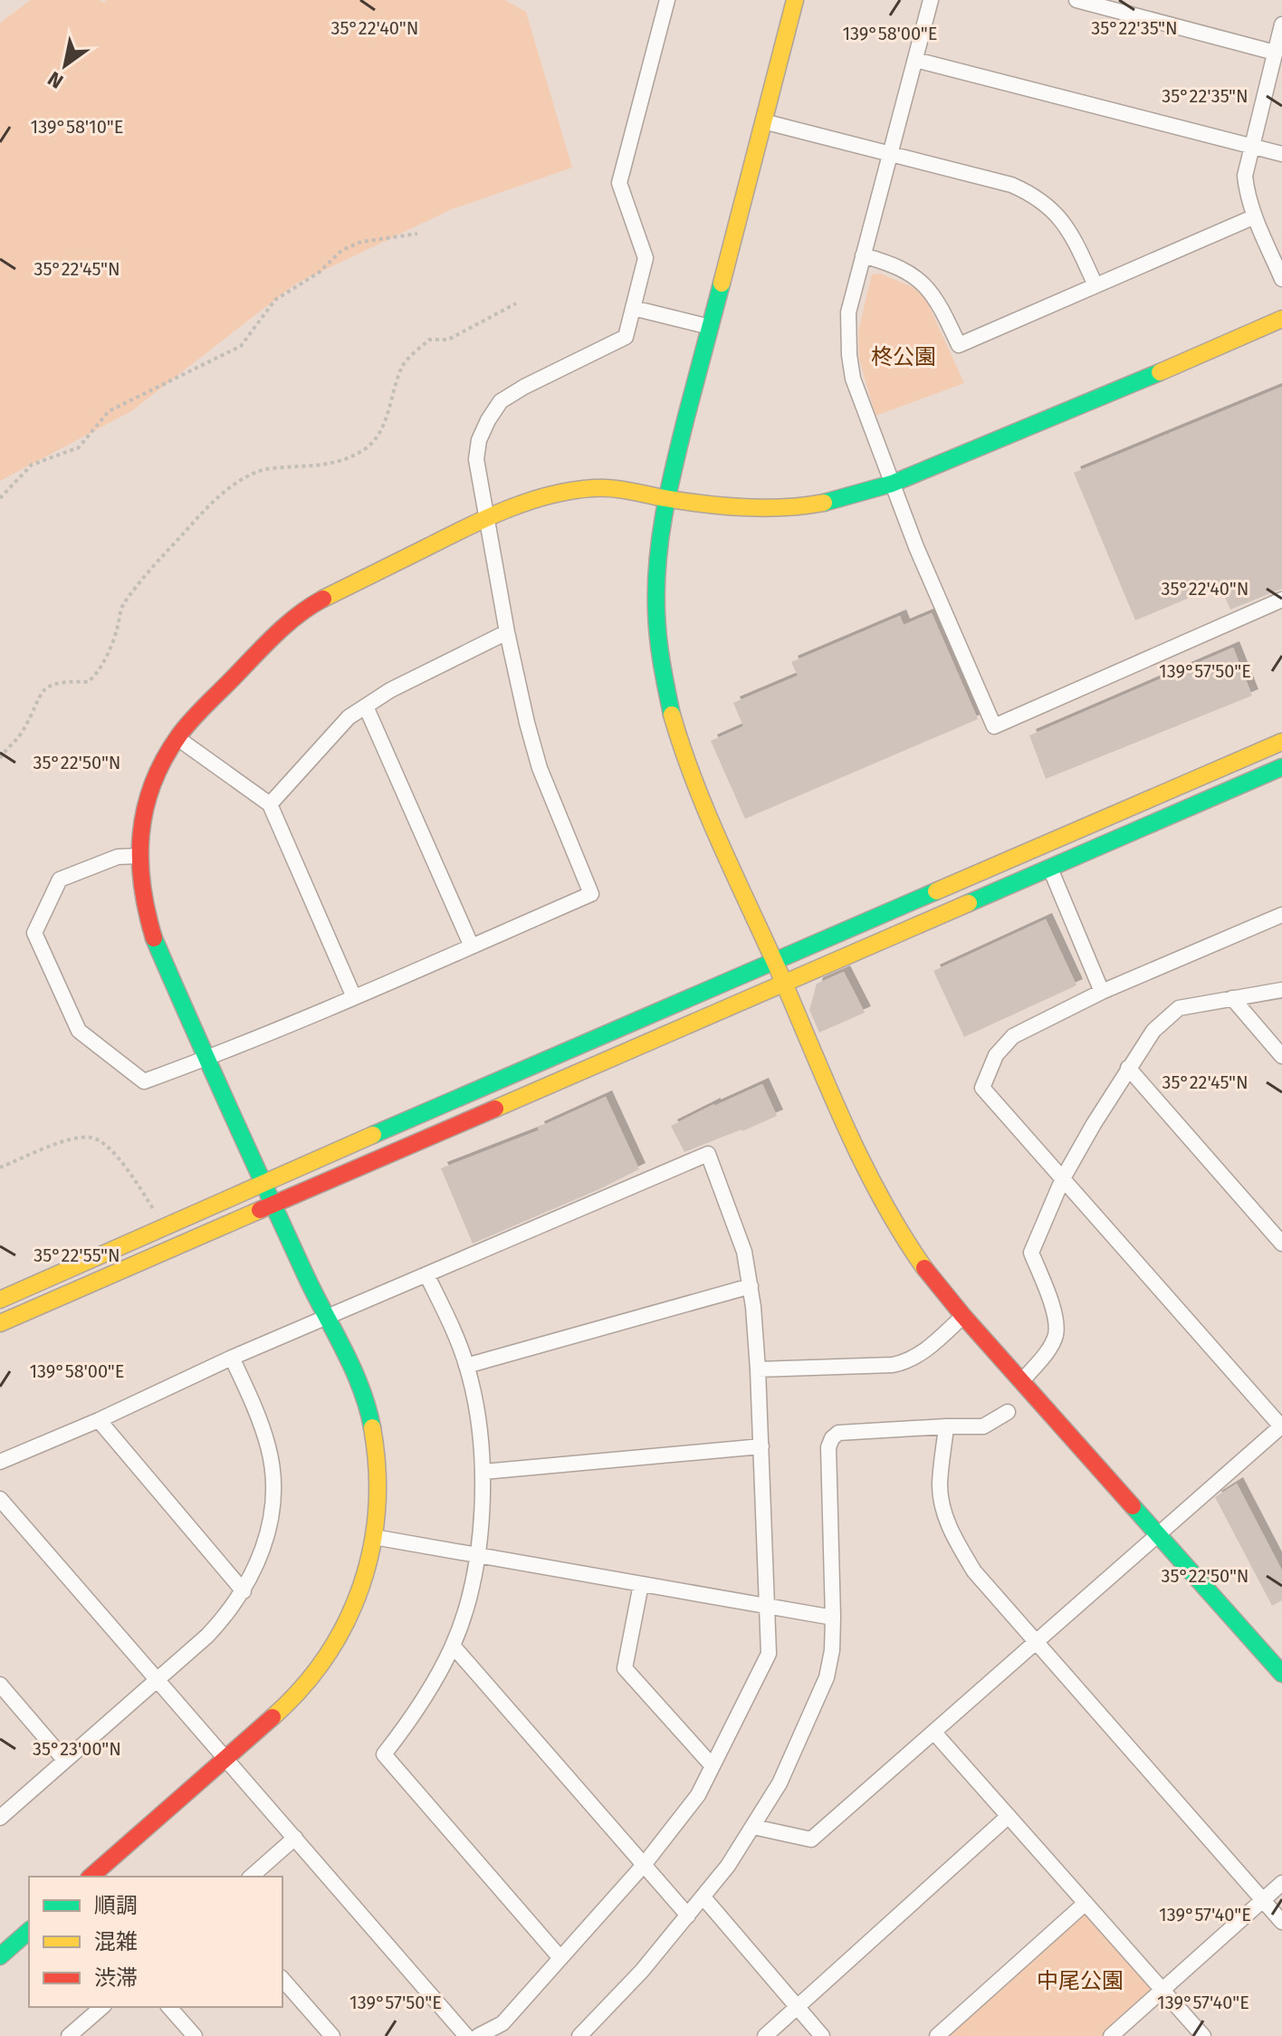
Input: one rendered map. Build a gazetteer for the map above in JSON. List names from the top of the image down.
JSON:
{
  "parks": ["柊公園", "中尾公園"],
  "legend": ["順調", "混雑", "渋滞"],
  "north": "bottom left",
  "coordinates": [
    "35°22'40\"N",
    "35°22'35\"N",
    "139°58'00\"E",
    "139°58'10\"E",
    "35°22'45\"N",
    "139°57'50\"E",
    "35°22'50\"N",
    "35°22'55\"N",
    "35°23'00\"N",
    "139°57'40\"E"
  ]
}
